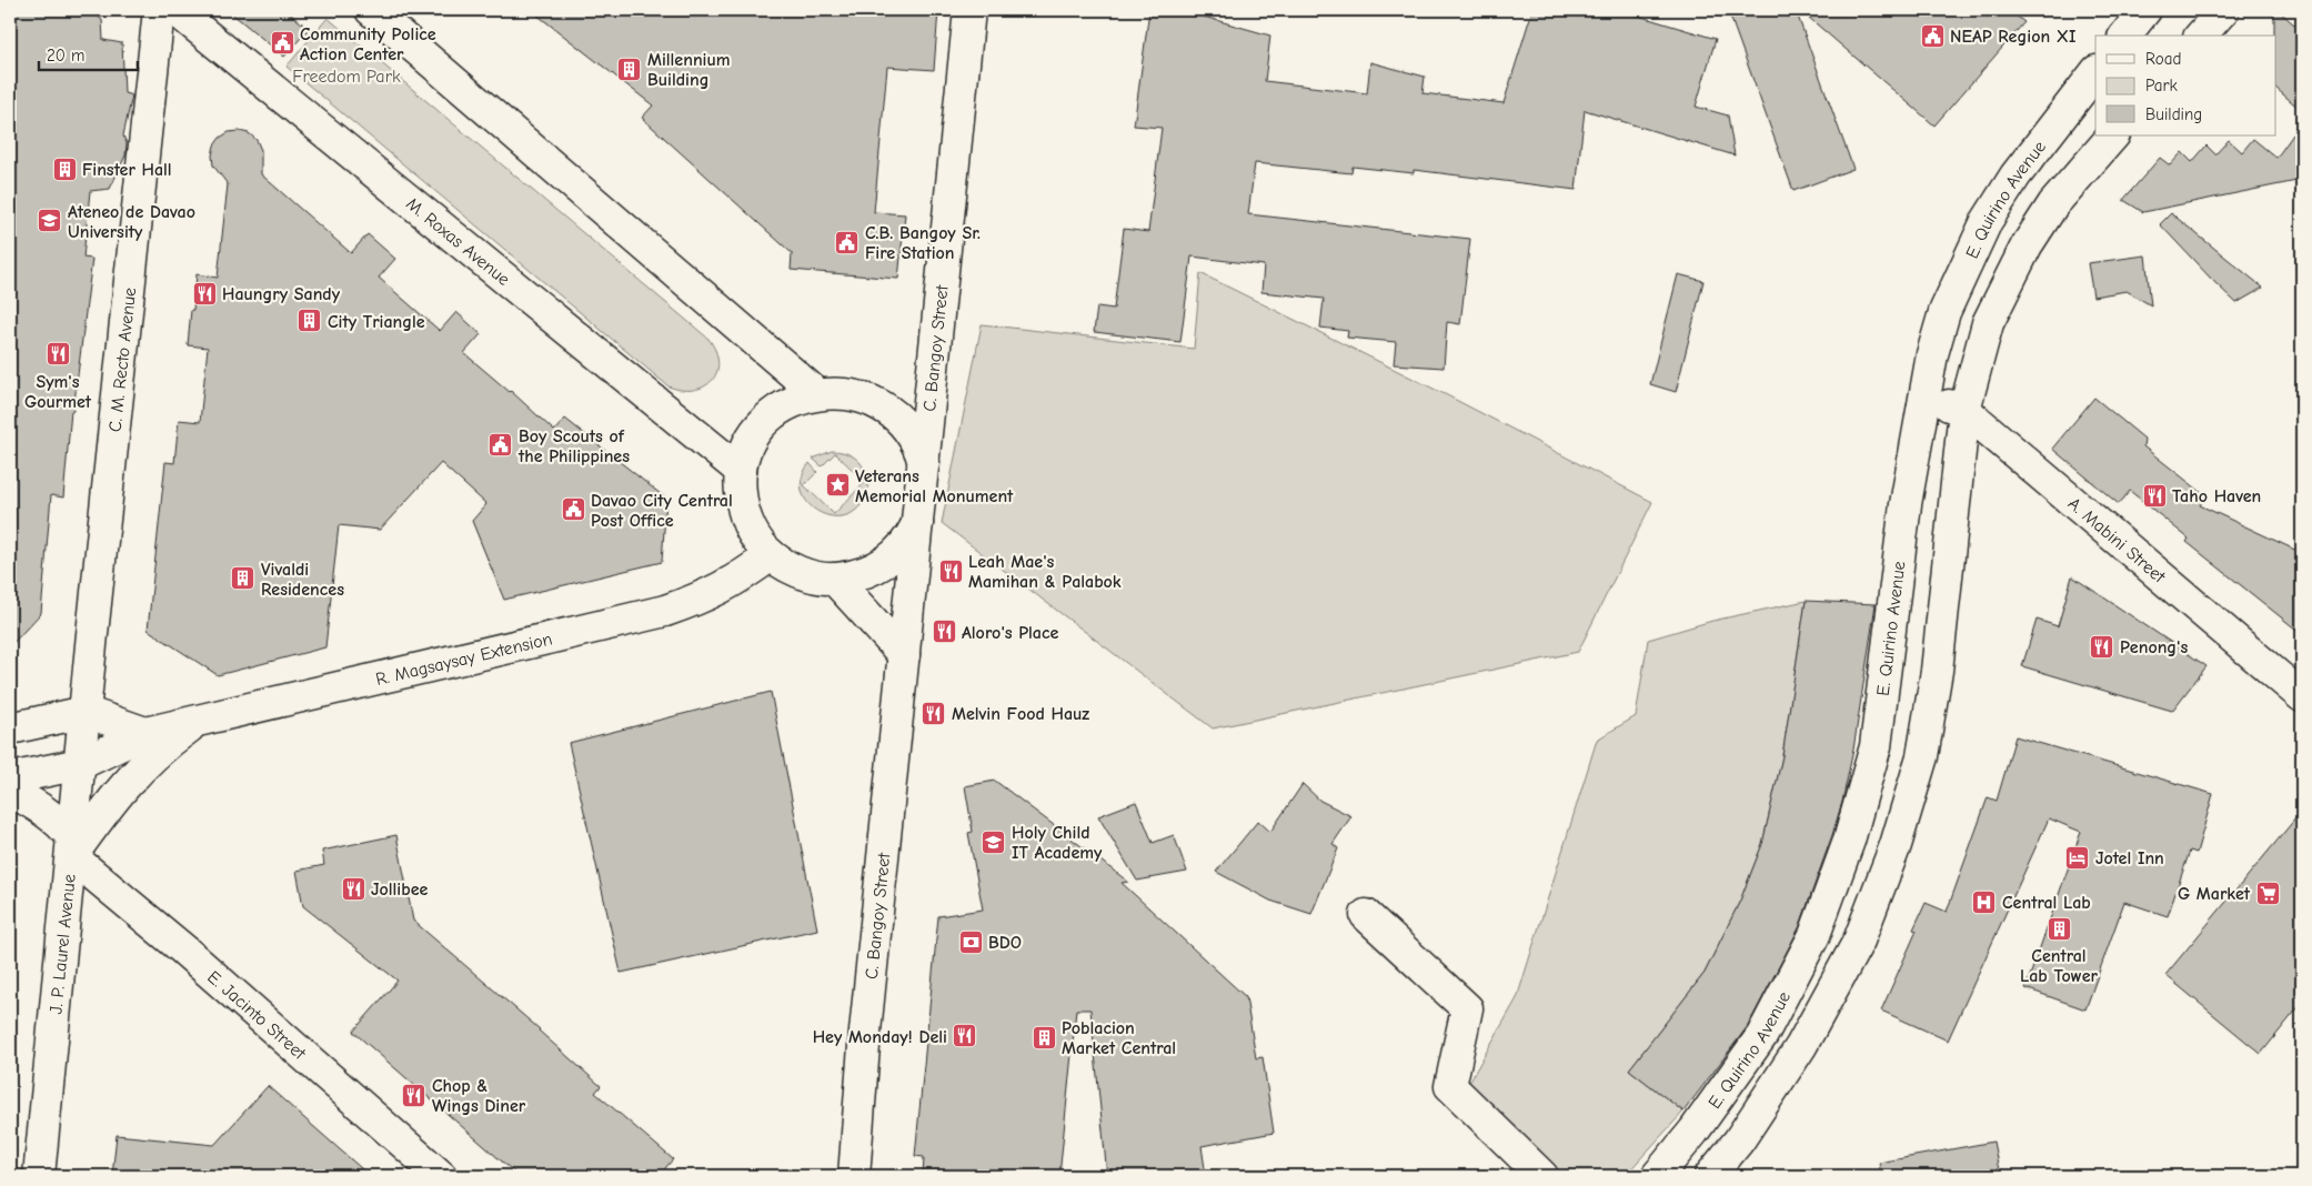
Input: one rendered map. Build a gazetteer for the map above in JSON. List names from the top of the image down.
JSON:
{
  "streets": {
    "main road": [
      "E. Quirino Avenue",
      "M. Roxas Avenue",
      "C. Bangoy Street",
      "C. M. Recto Avenue",
      "A. Mabini Street",
      "R. Magsaysay Extension",
      "J. P. Laurel Avenue",
      "E. Jacinto Street"
    ]
  },
  "crossings": [
    ["E. Quirino Avenue", "A. Mabini Street"],
    ["M. Roxas Avenue", "C. Bangoy Street"],
    ["M. Roxas Avenue", "R. Magsaysay Extension"],
    ["C. Bangoy Street", "R. Magsaysay Extension"],
    ["C. M. Recto Avenue", "J. P. Laurel Avenue"],
    ["R. Magsaysay Extension", "J. P. Laurel Avenue"],
    ["J. P. Laurel Avenue", "E. Jacinto Street"]
  ],
  "parks": ["Freedom Park"],
  "places": {
    "public building": [
      "NEAP Region XI",
      "Community Police Action Center",
      "C.B. Bangoy Sr. Fire Station",
      "Boy Scouts of the Philippines",
      "Davao City Central Post Office"
    ],
    "building": [
      "Millennium Building",
      "Finster Hall",
      "City Triangle",
      "Vivaldi Residences",
      "Central Lab Tower",
      "Poblacion Market Central"
    ],
    "school or university": ["Ateneo de Davao University", "Holy Child IT Academy"],
    "restaurant": [
      "Haungry Sandy",
      "Sym's Gourmet",
      "Taho Haven",
      "Leah Mae's Mamihan & Palabok",
      "Aloro's Place",
      "Penong's",
      "Melvin Food Hauz",
      "Jollibee",
      "Hey Monday! Deli",
      "Chop & Wings Diner"
    ],
    "place": ["Veterans Memorial Monument"],
    "hotel": ["Jotel Inn"],
    "supermarket": ["G Market"],
    "hospital": ["Central Lab"],
    "bank": ["BDO"]
  },
  "legend": ["Road", "Park", "Building"],
  "scale_bar": "20 m"
}
